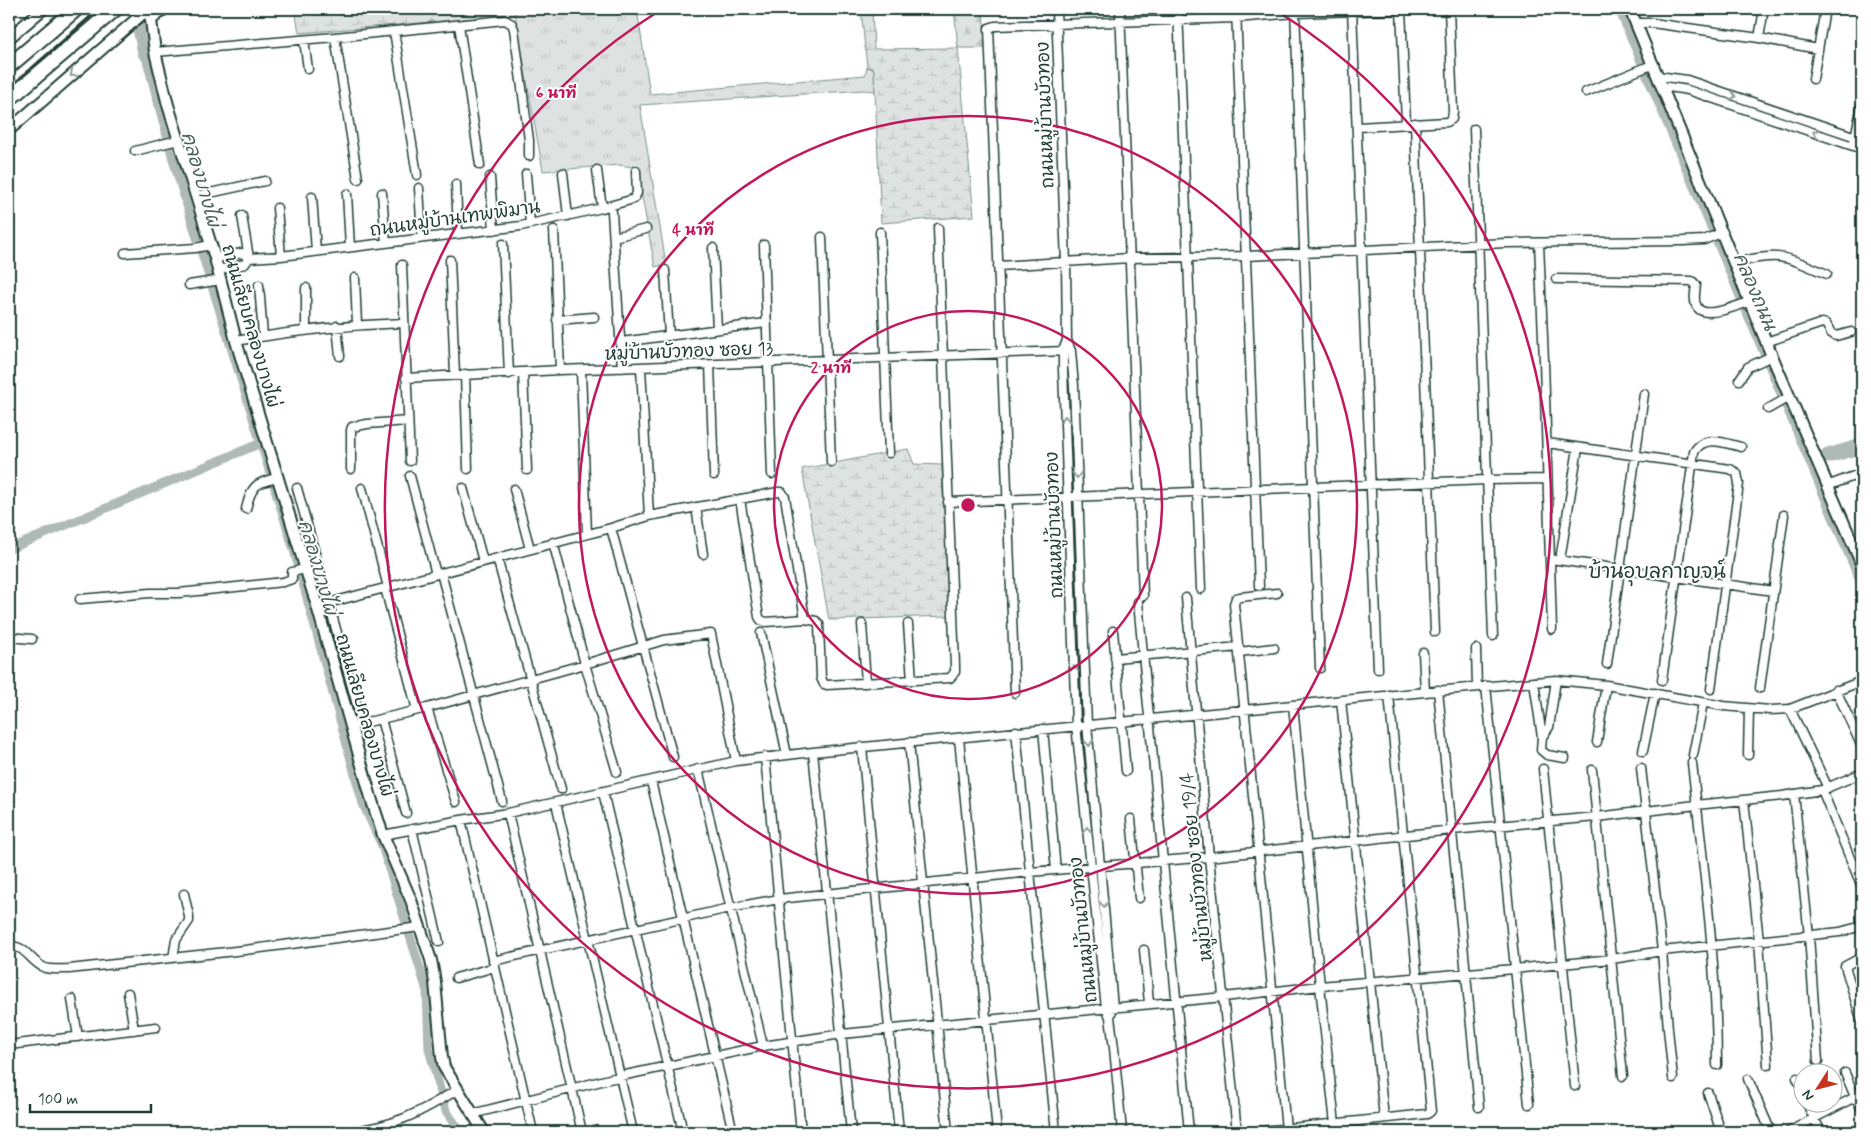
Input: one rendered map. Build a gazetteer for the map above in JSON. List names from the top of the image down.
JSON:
{
  "streets": {
    "street": [
      "ถนนหมู่บ้านบัวทอง",
      "ถนนหมู่บ้านเทพพิมาน",
      "ถนนเลียบคลองบางไผ่",
      "หมู่บ้านบัวทอง ซอย 13",
      "หมู่บ้านบัวทอง ซอย 19/4"
    ]
  },
  "crossings": [
    ["ถนนหมู่บ้านบัวทอง", "หมู่บ้านบัวทอง ซอย 13"],
    ["ถนนหมู่บ้านเทพพิมาน", "ถนนเลียบคลองบางไผ่"]
  ],
  "districts": ["บ้านอุบลกาญจน์"],
  "water": ["คลองบางไผ่", "คลองถนน"],
  "scale_bar": "100 m",
  "north": "bottom left",
  "rings": ["6 นาที", "4 นาที", "2 นาที"]
}
